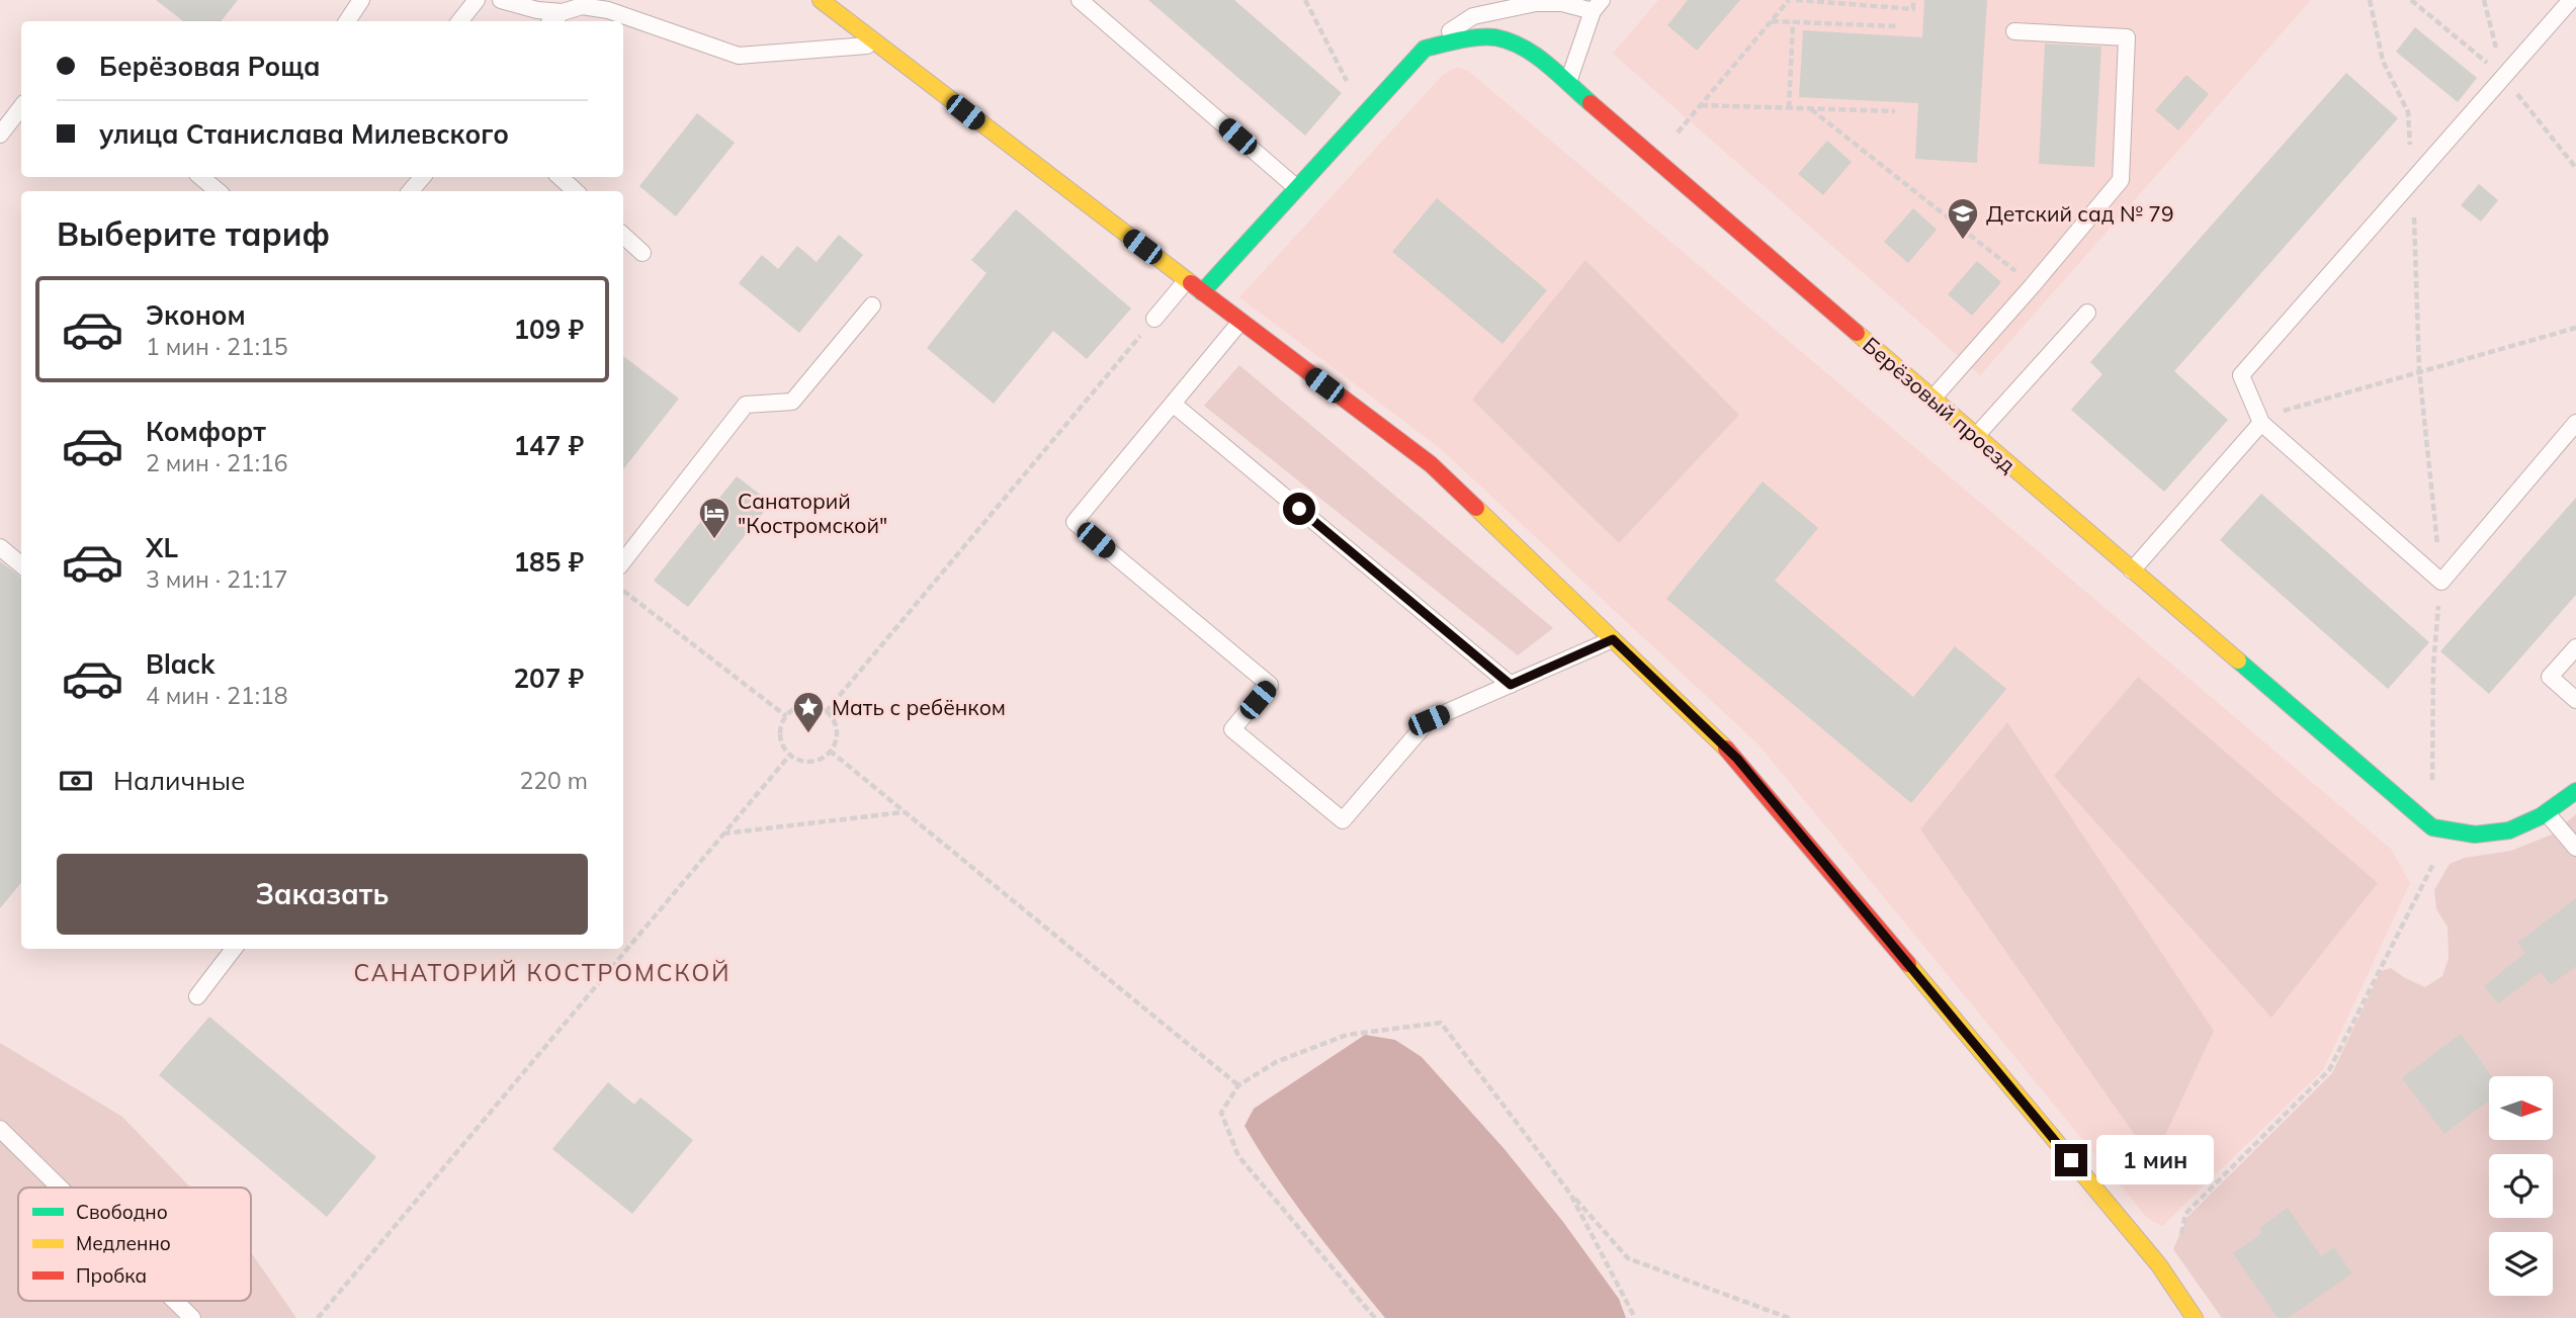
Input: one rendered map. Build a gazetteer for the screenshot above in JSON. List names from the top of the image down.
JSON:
{
  "streets": {
    "street": ["Берёзовый проезд"]
  },
  "districts": ["САНАТОРИЙ КОСТРОМСКОЙ"],
  "places": {
    "school or university": ["Детский сад № 79"],
    "hotel": ["Санаторий \"Костромской\""],
    "place": ["Мать с ребёнком"]
  },
  "legend": ["Свободно", "Медленно", "Пробка"],
  "north": "right",
  "page": {
    "banner": ["Берёзовая Роща", "улица Станислава Милевского"],
    "heading": "Выберите тариф",
    "list": [
      {
        "name": "Эконом",
        "note": "1 мин · 21:15",
        "value": "109 ₽"
      },
      {
        "name": "Комфорт",
        "note": "2 мин · 21:16",
        "value": "147 ₽"
      },
      {
        "name": "XL",
        "note": "3 мин · 21:17",
        "value": "185 ₽"
      },
      {
        "name": "Black",
        "note": "4 мин · 21:18",
        "value": "207 ₽"
      }
    ],
    "pay": ["Наличные", "220 m"],
    "buttons": "Заказать",
    "bubble": "1 мин"
  }
}
